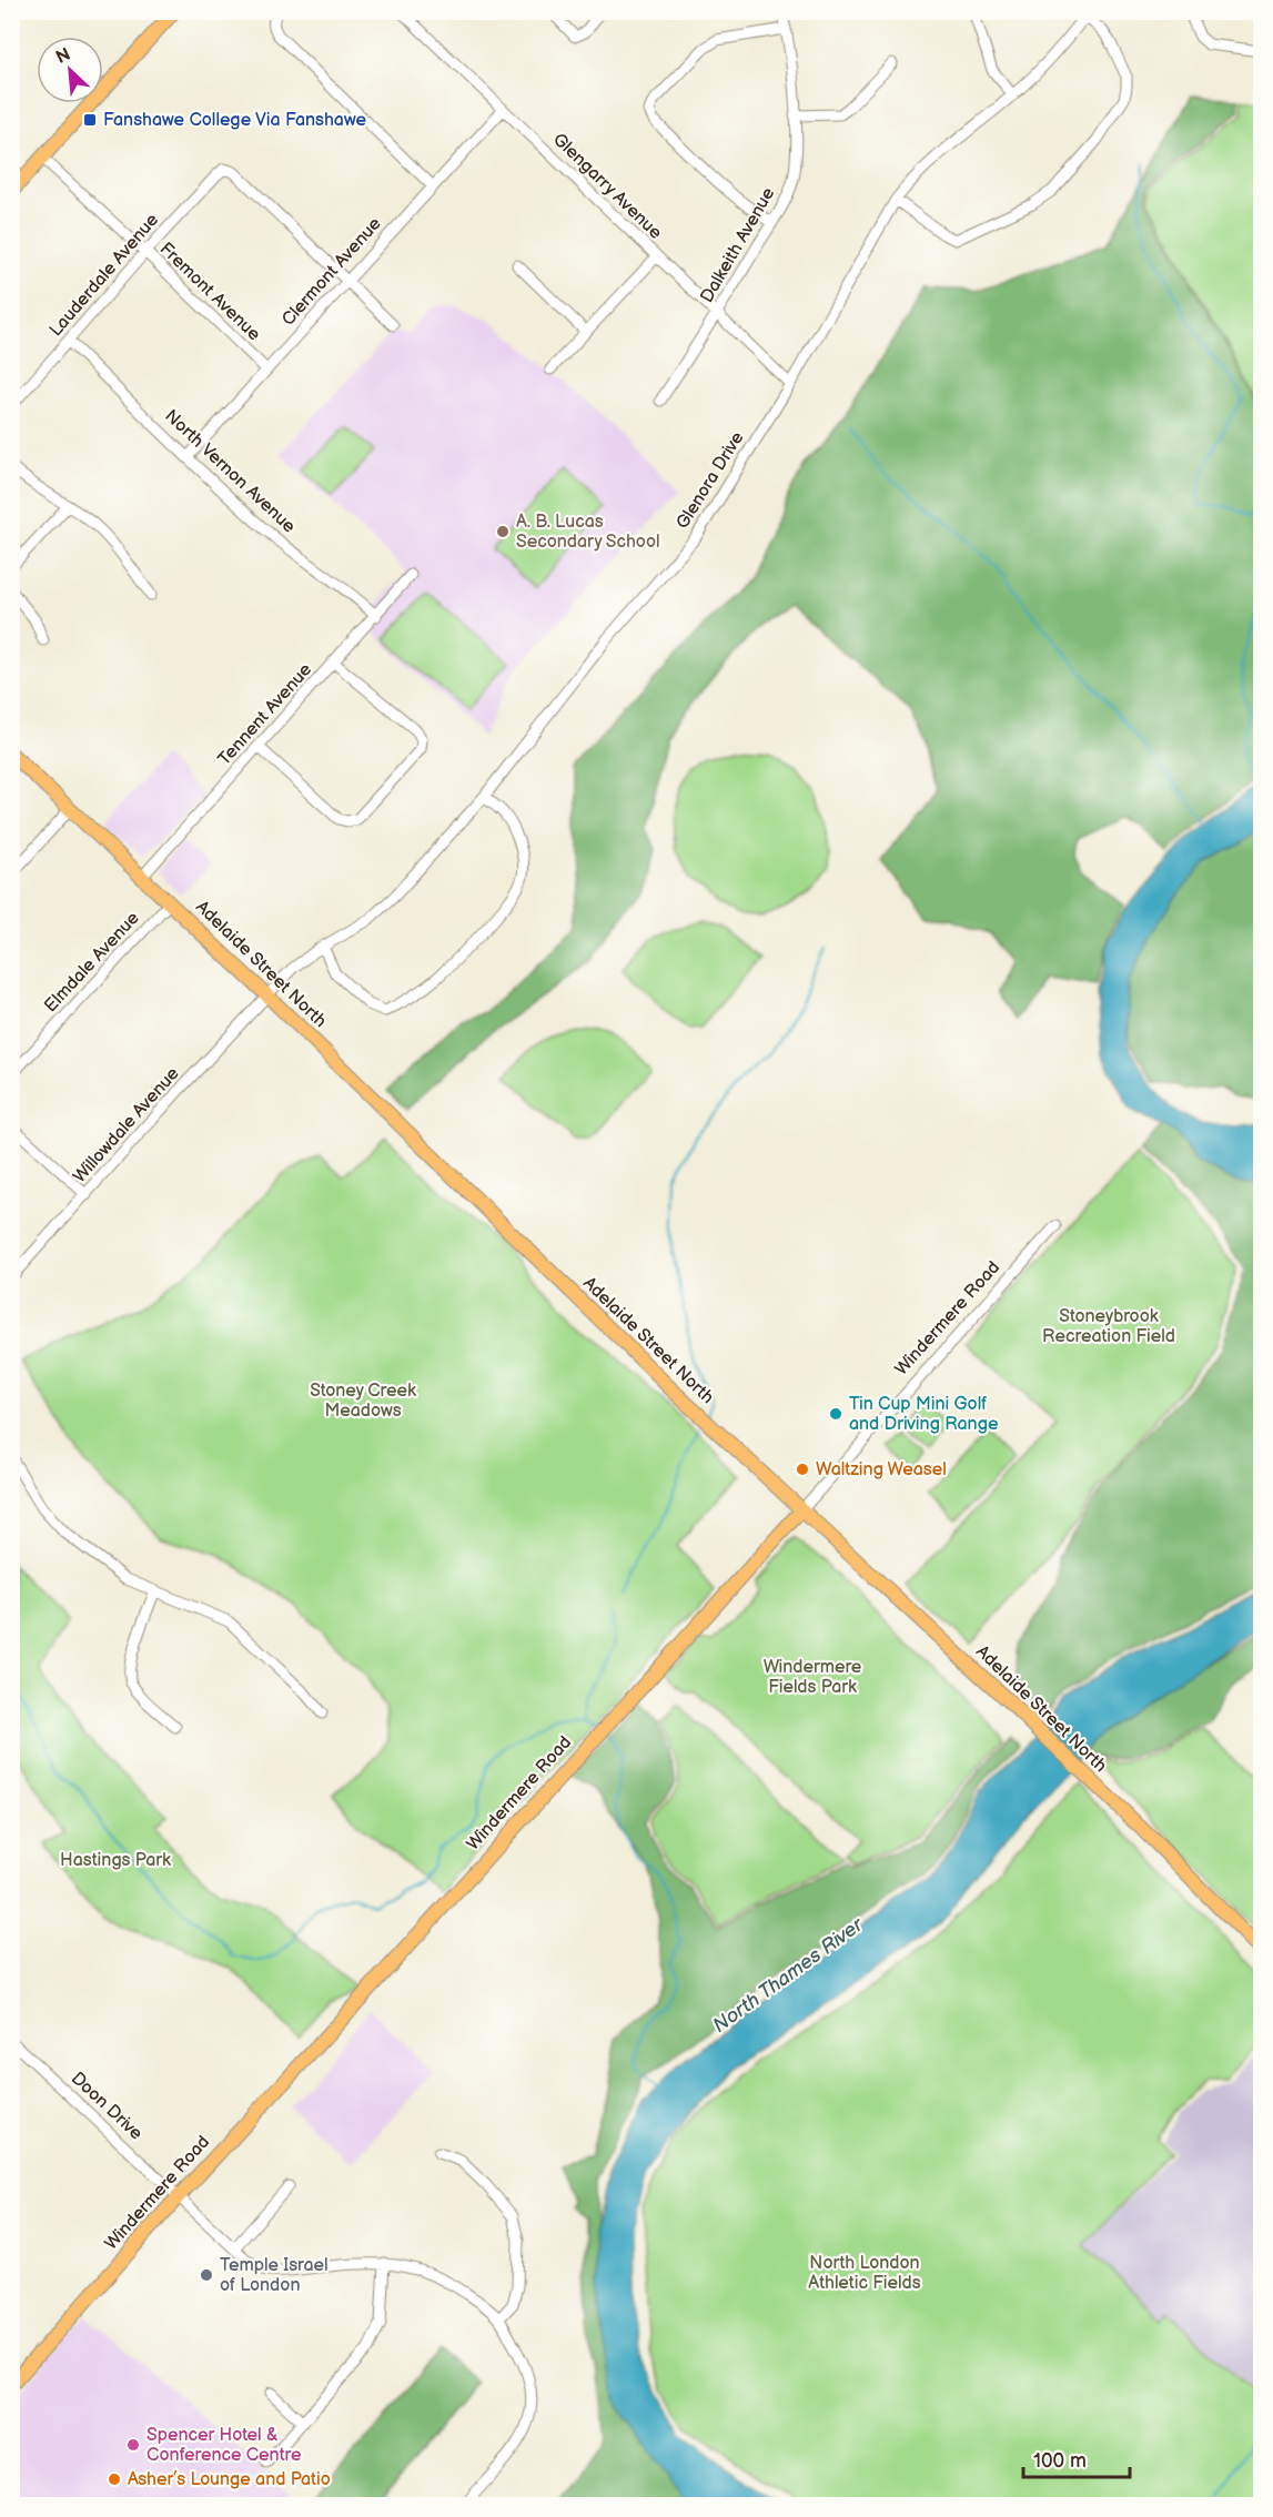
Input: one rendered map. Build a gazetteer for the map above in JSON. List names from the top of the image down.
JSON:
{
  "streets": {
    "main road": ["Adelaide Street North", "Windermere Road"],
    "street": [
      "Glengarry Avenue",
      "Dalkeith Avenue",
      "Clermont Avenue",
      "Lauderdale Avenue",
      "Fremont Avenue",
      "North Vernon Avenue",
      "Glenora Drive",
      "Tennent Avenue",
      "Elmdale Avenue",
      "Willowdale Avenue",
      "Doon Drive"
    ]
  },
  "crossings": [
    ["Glengarry Avenue", "Dalkeith Avenue"],
    ["Glengarry Avenue", "Clermont Avenue"],
    ["Glengarry Avenue", "Glenora Drive"],
    ["Clermont Avenue", "Lauderdale Avenue"],
    ["Clermont Avenue", "Fremont Avenue"],
    ["Clermont Avenue", "North Vernon Avenue"],
    ["Lauderdale Avenue", "Fremont Avenue"],
    ["Lauderdale Avenue", "North Vernon Avenue"],
    ["North Vernon Avenue", "Tennent Avenue"],
    ["Glenora Drive", "Adelaide Street North"],
    ["Glenora Drive", "Willowdale Avenue"],
    ["Tennent Avenue", "Adelaide Street North"],
    ["Elmdale Avenue", "Adelaide Street North"],
    ["Adelaide Street North", "Willowdale Avenue"],
    ["Adelaide Street North", "Windermere Road"],
    ["Windermere Road", "Doon Drive"]
  ],
  "water": ["North Thames River"],
  "parks": [
    "Stoneybrook Recreation Field",
    "Stoney Creek Meadows",
    "Windermere Fields Park",
    "Hastings Park",
    "North London Athletic Fields"
  ],
  "places": {
    "transit": ["Fanshawe College Via Fanshawe"],
    "other": [
      "A. B. Lucas Secondary School",
      "Tin Cup Mini Golf and Driving Range",
      "Waltzing Weasel",
      "Temple Israel of London",
      "Spencer Hotel & Conference Centre",
      "Asher’s Lounge and Patio"
    ]
  },
  "scale_bar": "100 m",
  "north": "top left"
}
